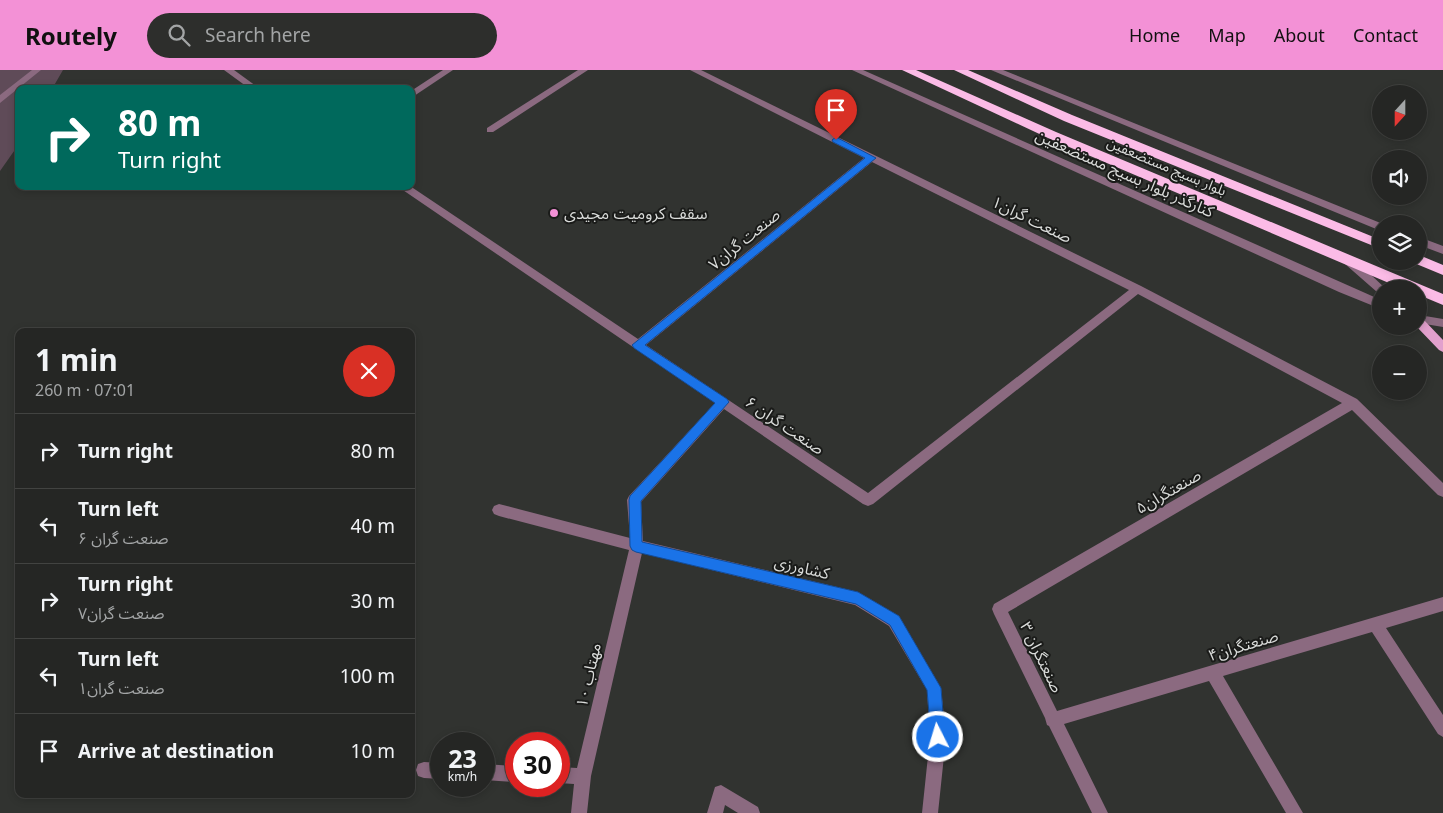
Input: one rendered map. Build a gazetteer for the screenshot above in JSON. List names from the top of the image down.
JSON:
{
  "streets": {
    "highway": ["بلوار بسیج مستضعفین"],
    "street": [
      "کنارگذر بلوار بسیج مستضعفین",
      "صنعت گران۱",
      "صنعت گران۷",
      "صنعت گران ۶",
      "صنعتگران۵",
      "کشاورزی",
      "صنعتگران۴",
      "۳ صنعتگران",
      "مهتاب ۱۰"
    ]
  },
  "crossings": [
    ["صنعت گران۱", "صنعت گران۷"],
    ["صنعت گران۱", "صنعت گران ۶"],
    ["صنعت گران۱", "صنعتگران۵"],
    ["صنعت گران۷", "صنعت گران ۶"],
    ["صنعت گران ۶", "مهتاب ۱۰"],
    ["صنعتگران۵", "۳ صنعتگران"],
    ["کشاورزی", "مهتاب ۱۰"],
    ["صنعتگران۴", "۳ صنعتگران"]
  ],
  "places": ["سقف کرومیت مجیدی"],
  "north": "bottom",
  "page": {
    "header": "Routely",
    "search": "Search here",
    "nav": [
      "Home",
      "Map",
      "About",
      "Contact"
    ],
    "map_buttons": ["+", "−"],
    "turn": ["80 m", "Turn right"],
    "heading": ["1 min", "260 m · 07:01"],
    "list": [
      {
        "name": "Turn right",
        "value": "80 m"
      },
      {
        "name": "Turn left",
        "note": "صنعت گران ۶",
        "value": "40 m"
      },
      {
        "name": "Turn right",
        "note": "صنعت گران۷",
        "value": "30 m"
      },
      {
        "name": "Turn left",
        "note": "صنعت گران۱",
        "value": "100 m"
      },
      {
        "name": "Arrive at destination",
        "value": "10 m"
      }
    ],
    "speed": "23 km/h",
    "limit": "30"
  }
}
